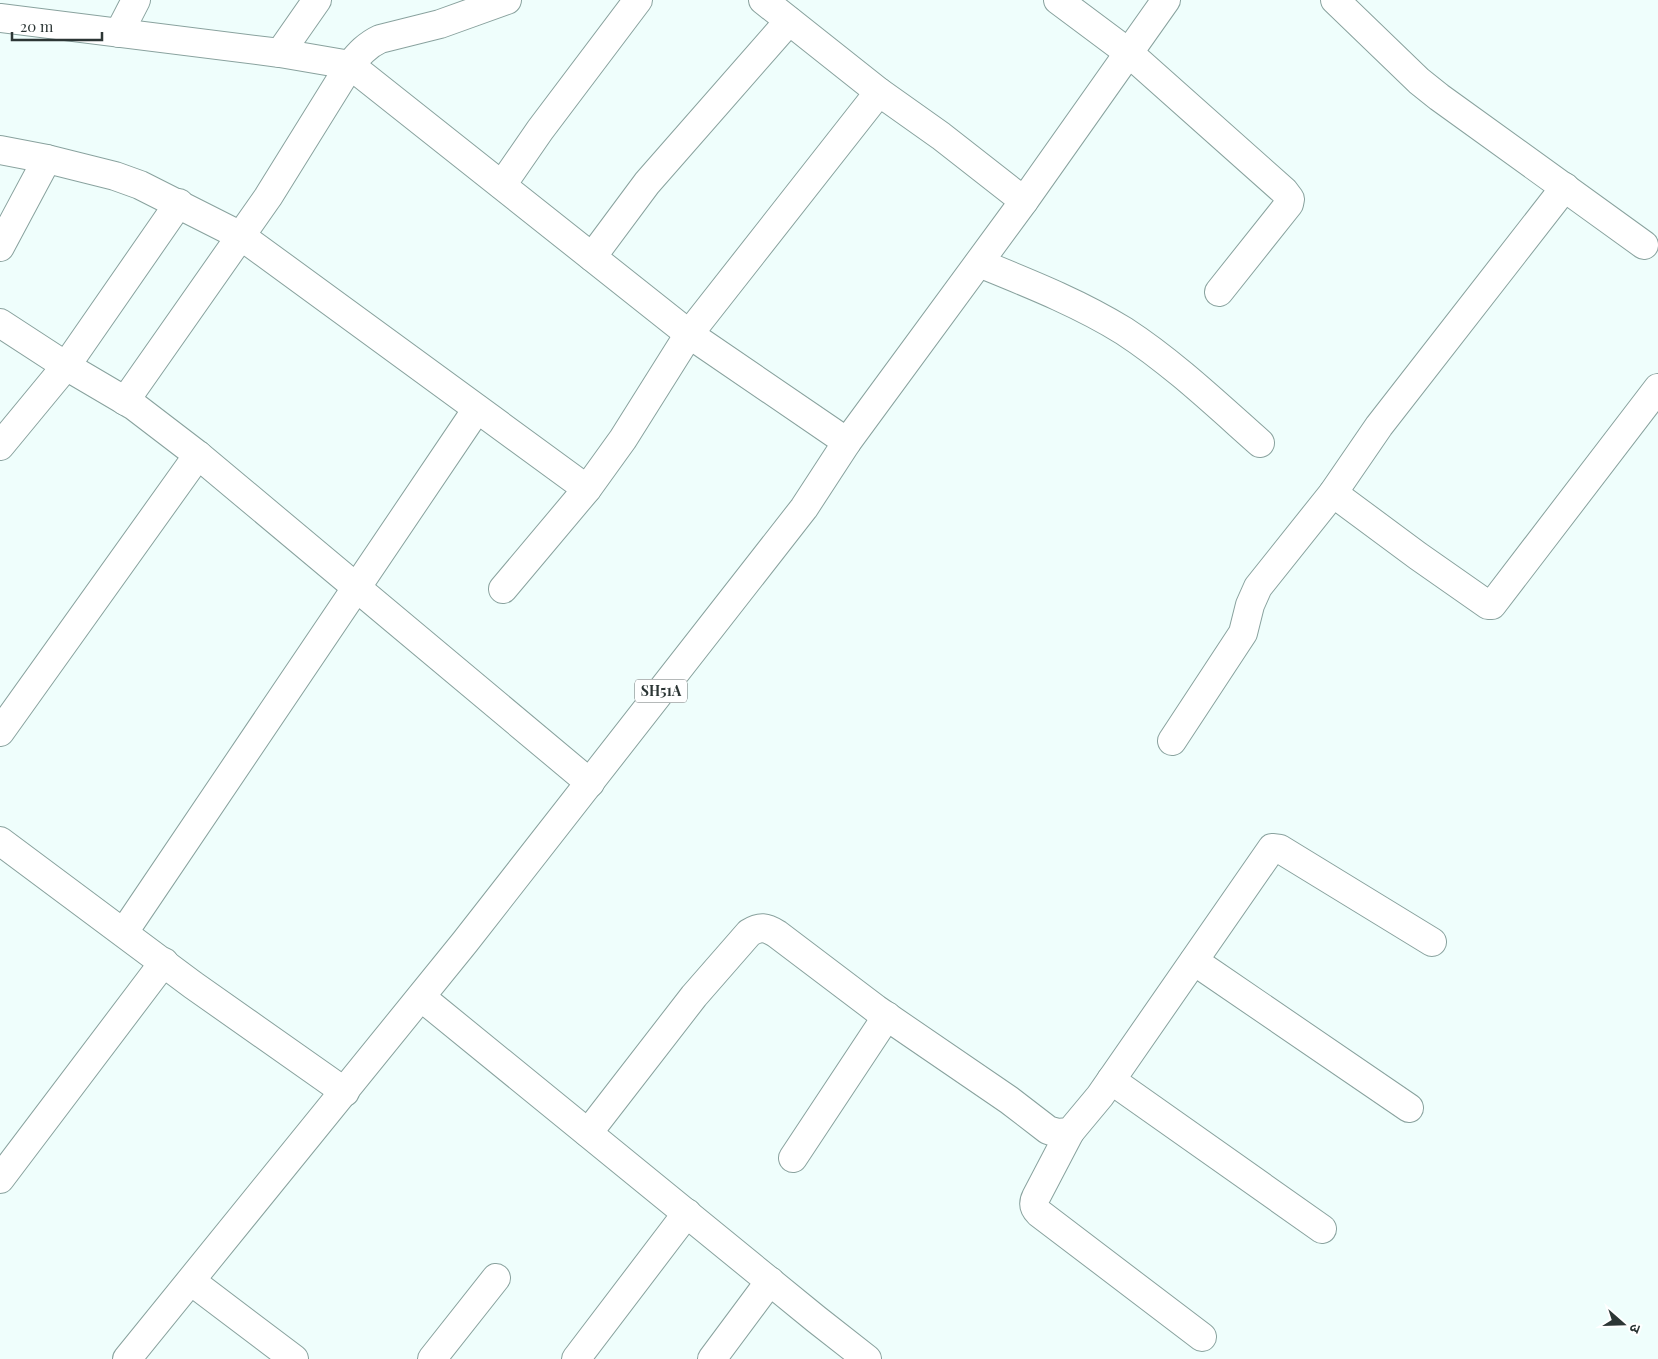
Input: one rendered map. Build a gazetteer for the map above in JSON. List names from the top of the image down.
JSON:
{
  "streets": {
    "street": ["SH51A"]
  },
  "scale_bar": "20 m",
  "north": "right"
}
